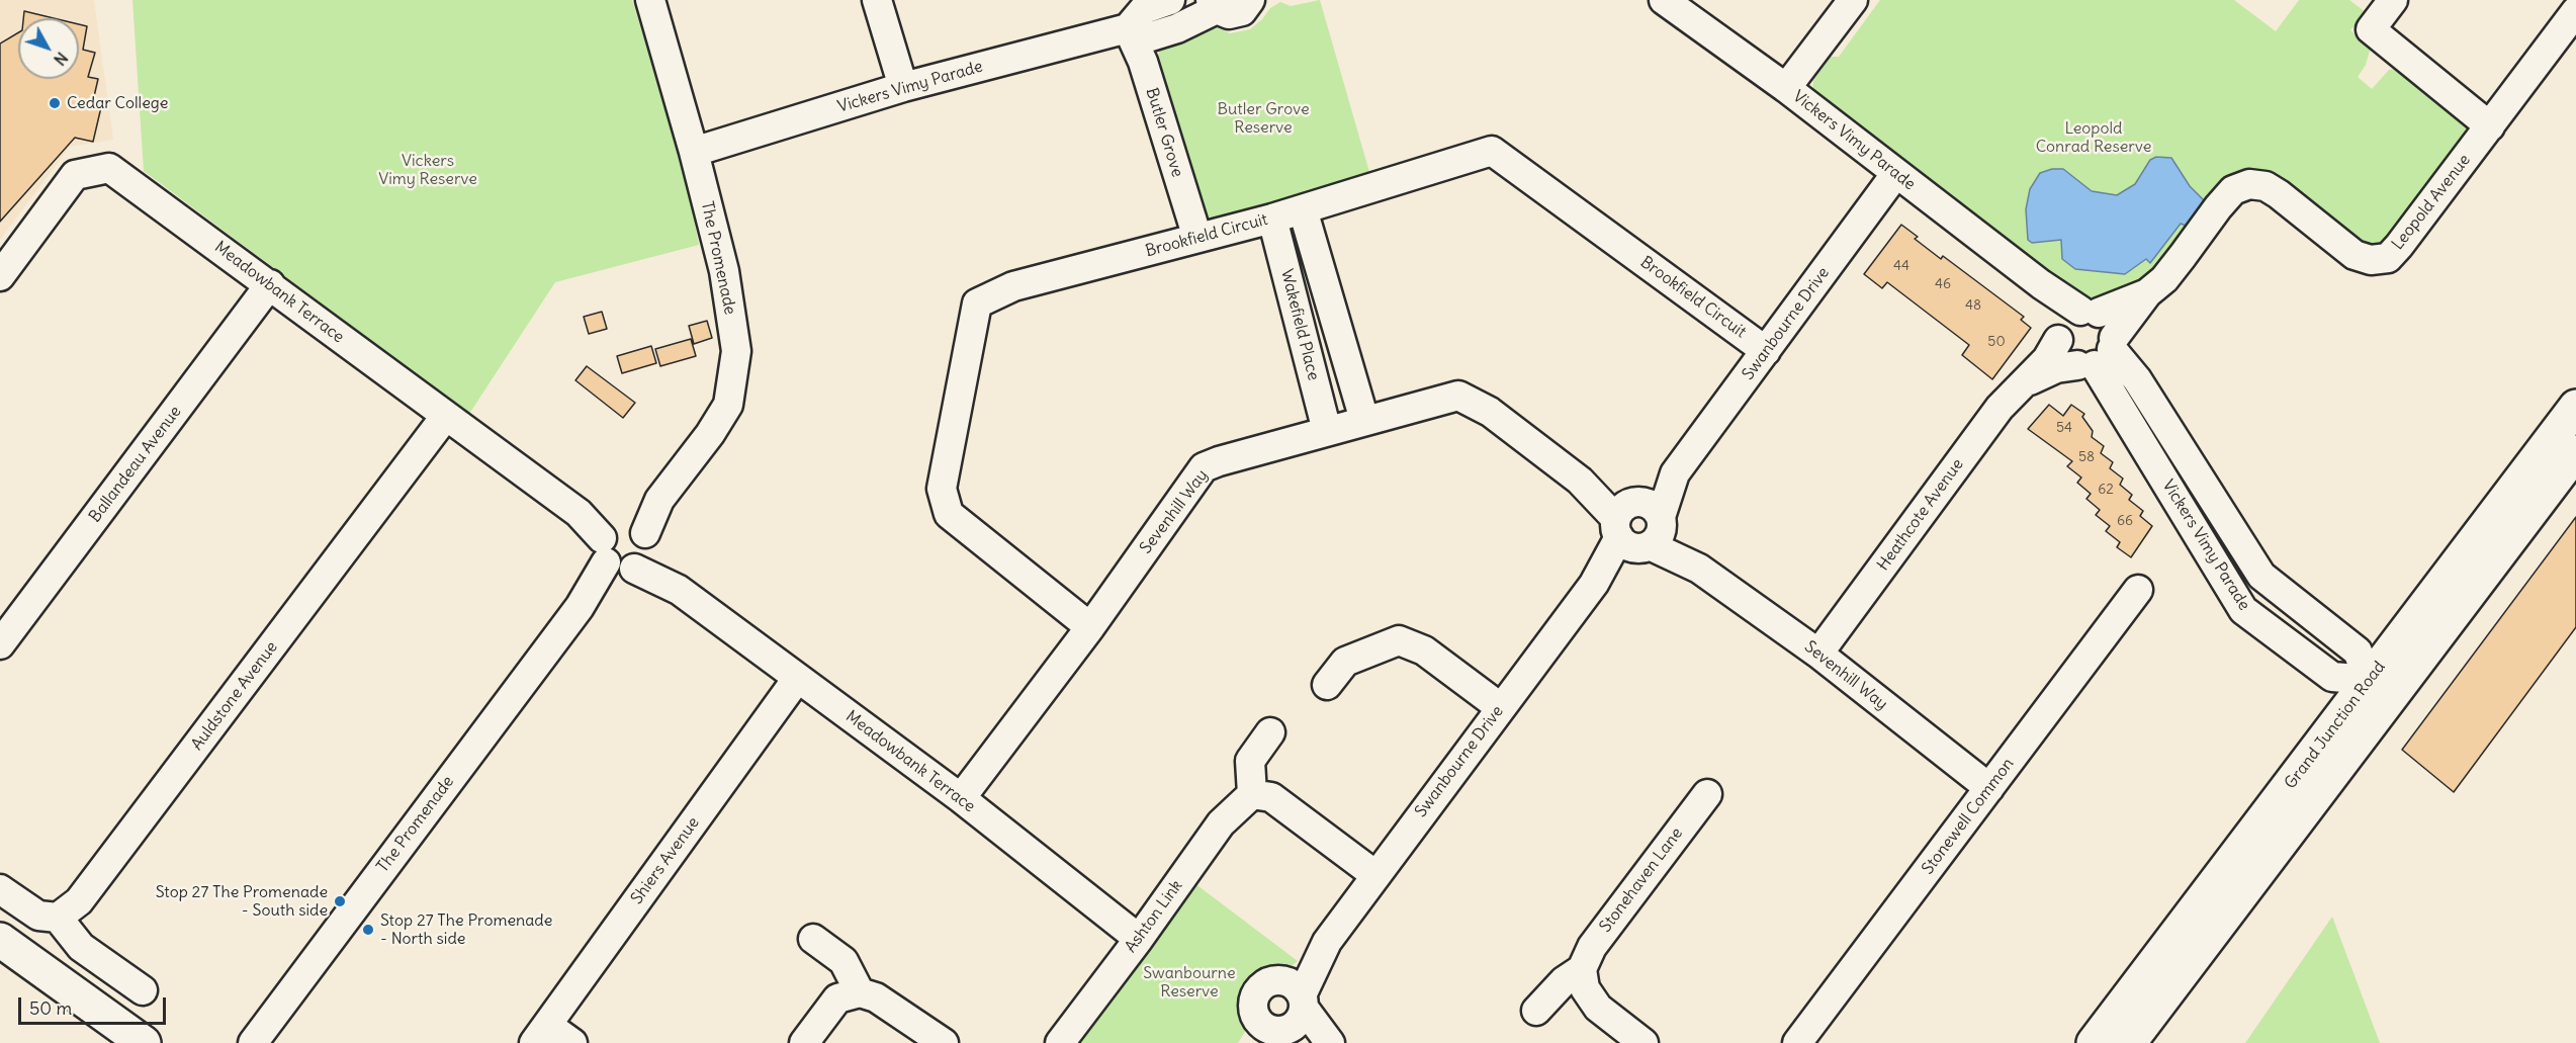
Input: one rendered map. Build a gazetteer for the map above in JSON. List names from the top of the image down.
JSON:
{
  "streets": {
    "main road": ["Grand Junction Road"],
    "street": [
      "Vickers Vimy Parade",
      "Butler Grove",
      "Leopold Avenue",
      "Brookfield Circuit",
      "The Promenade",
      "Meadowbank Terrace",
      "Swanbourne Drive",
      "Wakefield Place",
      "Ballandeau Avenue",
      "Sevenhill Way",
      "Heathcote Avenue",
      "Auldstone Avenue",
      "Stonewell Common",
      "Shiers Avenue",
      "Stonehaven Lane",
      "Ashton Link"
    ]
  },
  "crossings": [
    ["Vickers Vimy Parade", "Butler Grove"],
    ["Vickers Vimy Parade", "Leopold Avenue"],
    ["Vickers Vimy Parade", "The Promenade"],
    ["Vickers Vimy Parade", "Swanbourne Drive"],
    ["Vickers Vimy Parade", "Heathcote Avenue"],
    ["Vickers Vimy Parade", "Grand Junction Road"],
    ["Butler Grove", "Brookfield Circuit"],
    ["Leopold Avenue", "Heathcote Avenue"],
    ["Brookfield Circuit", "Swanbourne Drive"],
    ["Brookfield Circuit", "Wakefield Place"],
    ["Brookfield Circuit", "Sevenhill Way"],
    ["The Promenade", "Meadowbank Terrace"],
    ["Meadowbank Terrace", "Ballandeau Avenue"],
    ["Meadowbank Terrace", "Sevenhill Way"],
    ["Meadowbank Terrace", "Auldstone Avenue"],
    ["Meadowbank Terrace", "Shiers Avenue"],
    ["Meadowbank Terrace", "Ashton Link"],
    ["Swanbourne Drive", "Sevenhill Way"],
    ["Wakefield Place", "Sevenhill Way"],
    ["Sevenhill Way", "Heathcote Avenue"],
    ["Sevenhill Way", "Stonewell Common"]
  ],
  "parks": [
    "Butler Grove Reserve",
    "Leopold Conrad Reserve",
    "Vickers Vimy Reserve",
    "Swanbourne Reserve"
  ],
  "places": ["Cedar College", "Stop 27 The Promenade - South side", "Stop 27 The Promenade - North side"],
  "house_numbers": [
    "44",
    "46",
    "48",
    "50",
    "54",
    "58",
    "62",
    "66"
  ],
  "scale_bar": "50 m",
  "north": "bottom right"
}
